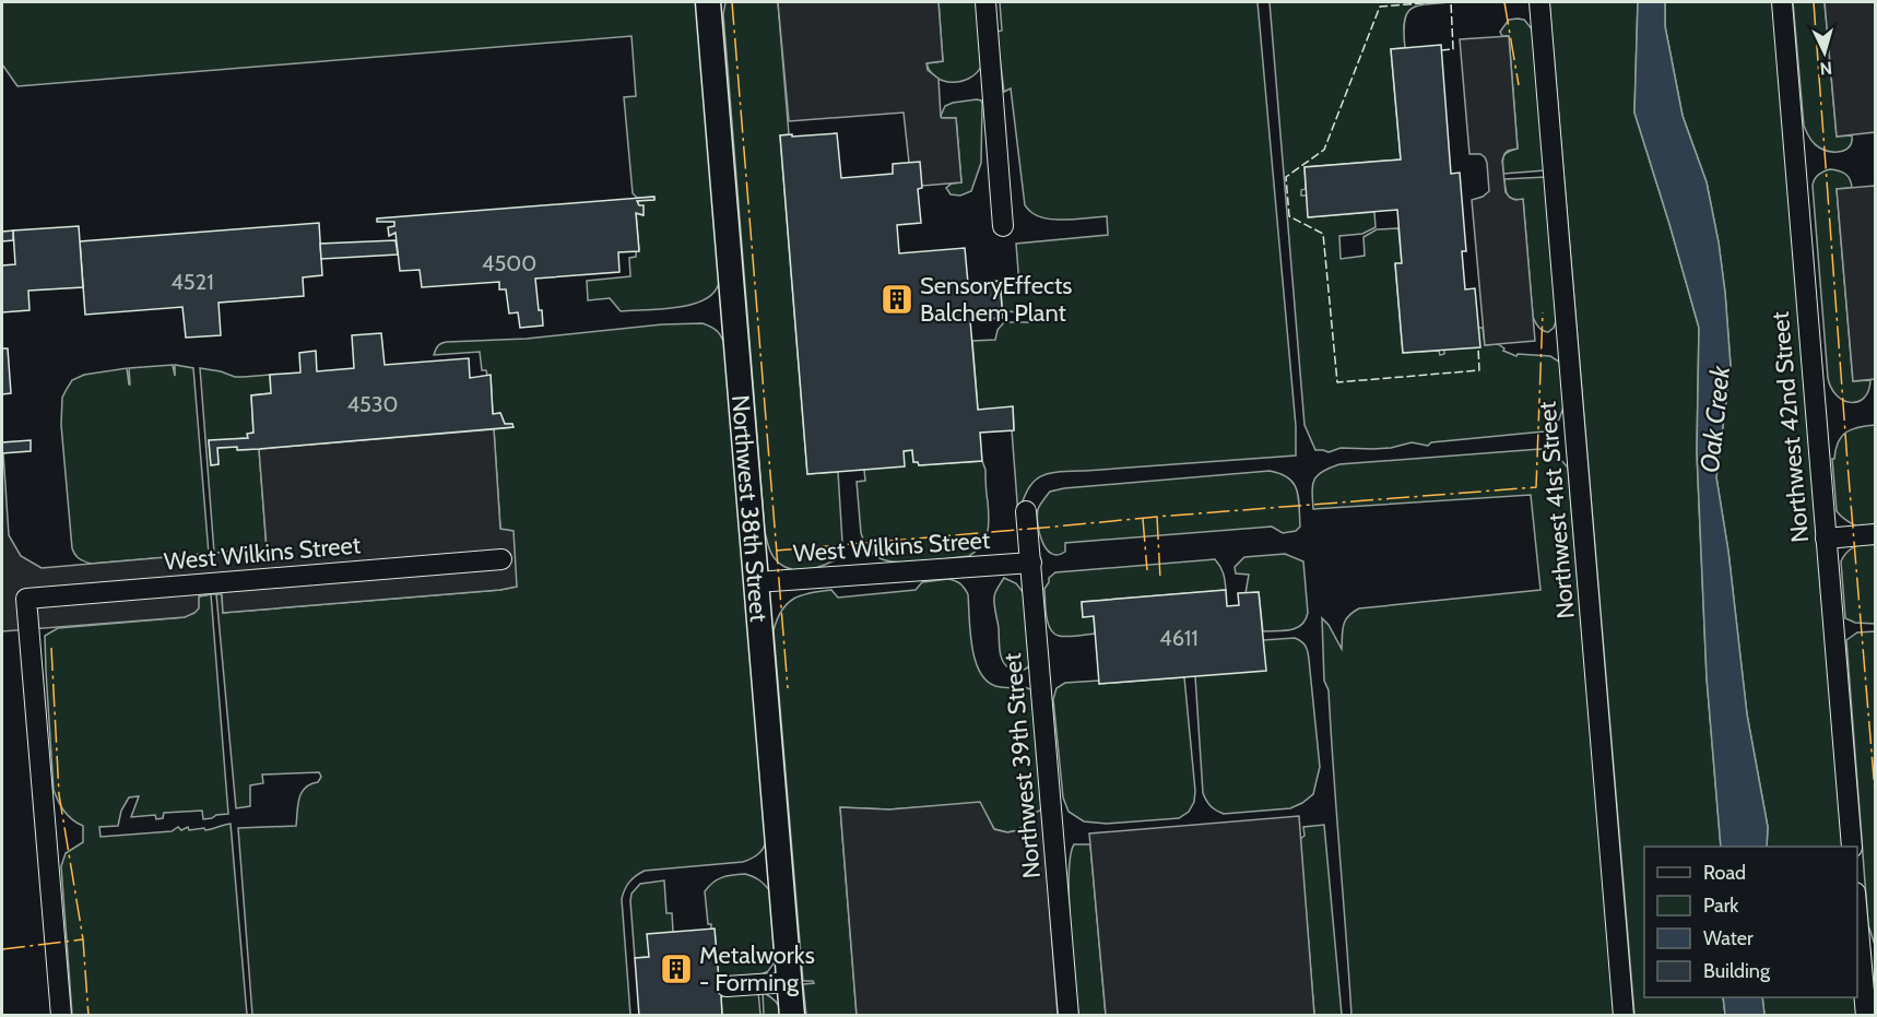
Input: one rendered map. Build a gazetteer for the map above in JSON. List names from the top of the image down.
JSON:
{
  "streets": {
    "main road": ["Northwest 38th Street"],
    "street": [
      "Northwest 42nd Street",
      "Northwest 41st Street",
      "West Wilkins Street",
      "Northwest 39th Street"
    ]
  },
  "crossings": [
    ["Northwest 38th Street", "West Wilkins Street"],
    ["West Wilkins Street", "Northwest 39th Street"]
  ],
  "water": ["Oak Creek"],
  "places": {
    "building": ["SensoryEffects Balchem Plant", "Metalworks - Forming"]
  },
  "house_numbers": [
    "4500",
    "4521",
    "4530",
    "4611"
  ],
  "legend": [
    "Road",
    "Park",
    "Water",
    "Building"
  ],
  "north": "bottom"
}
